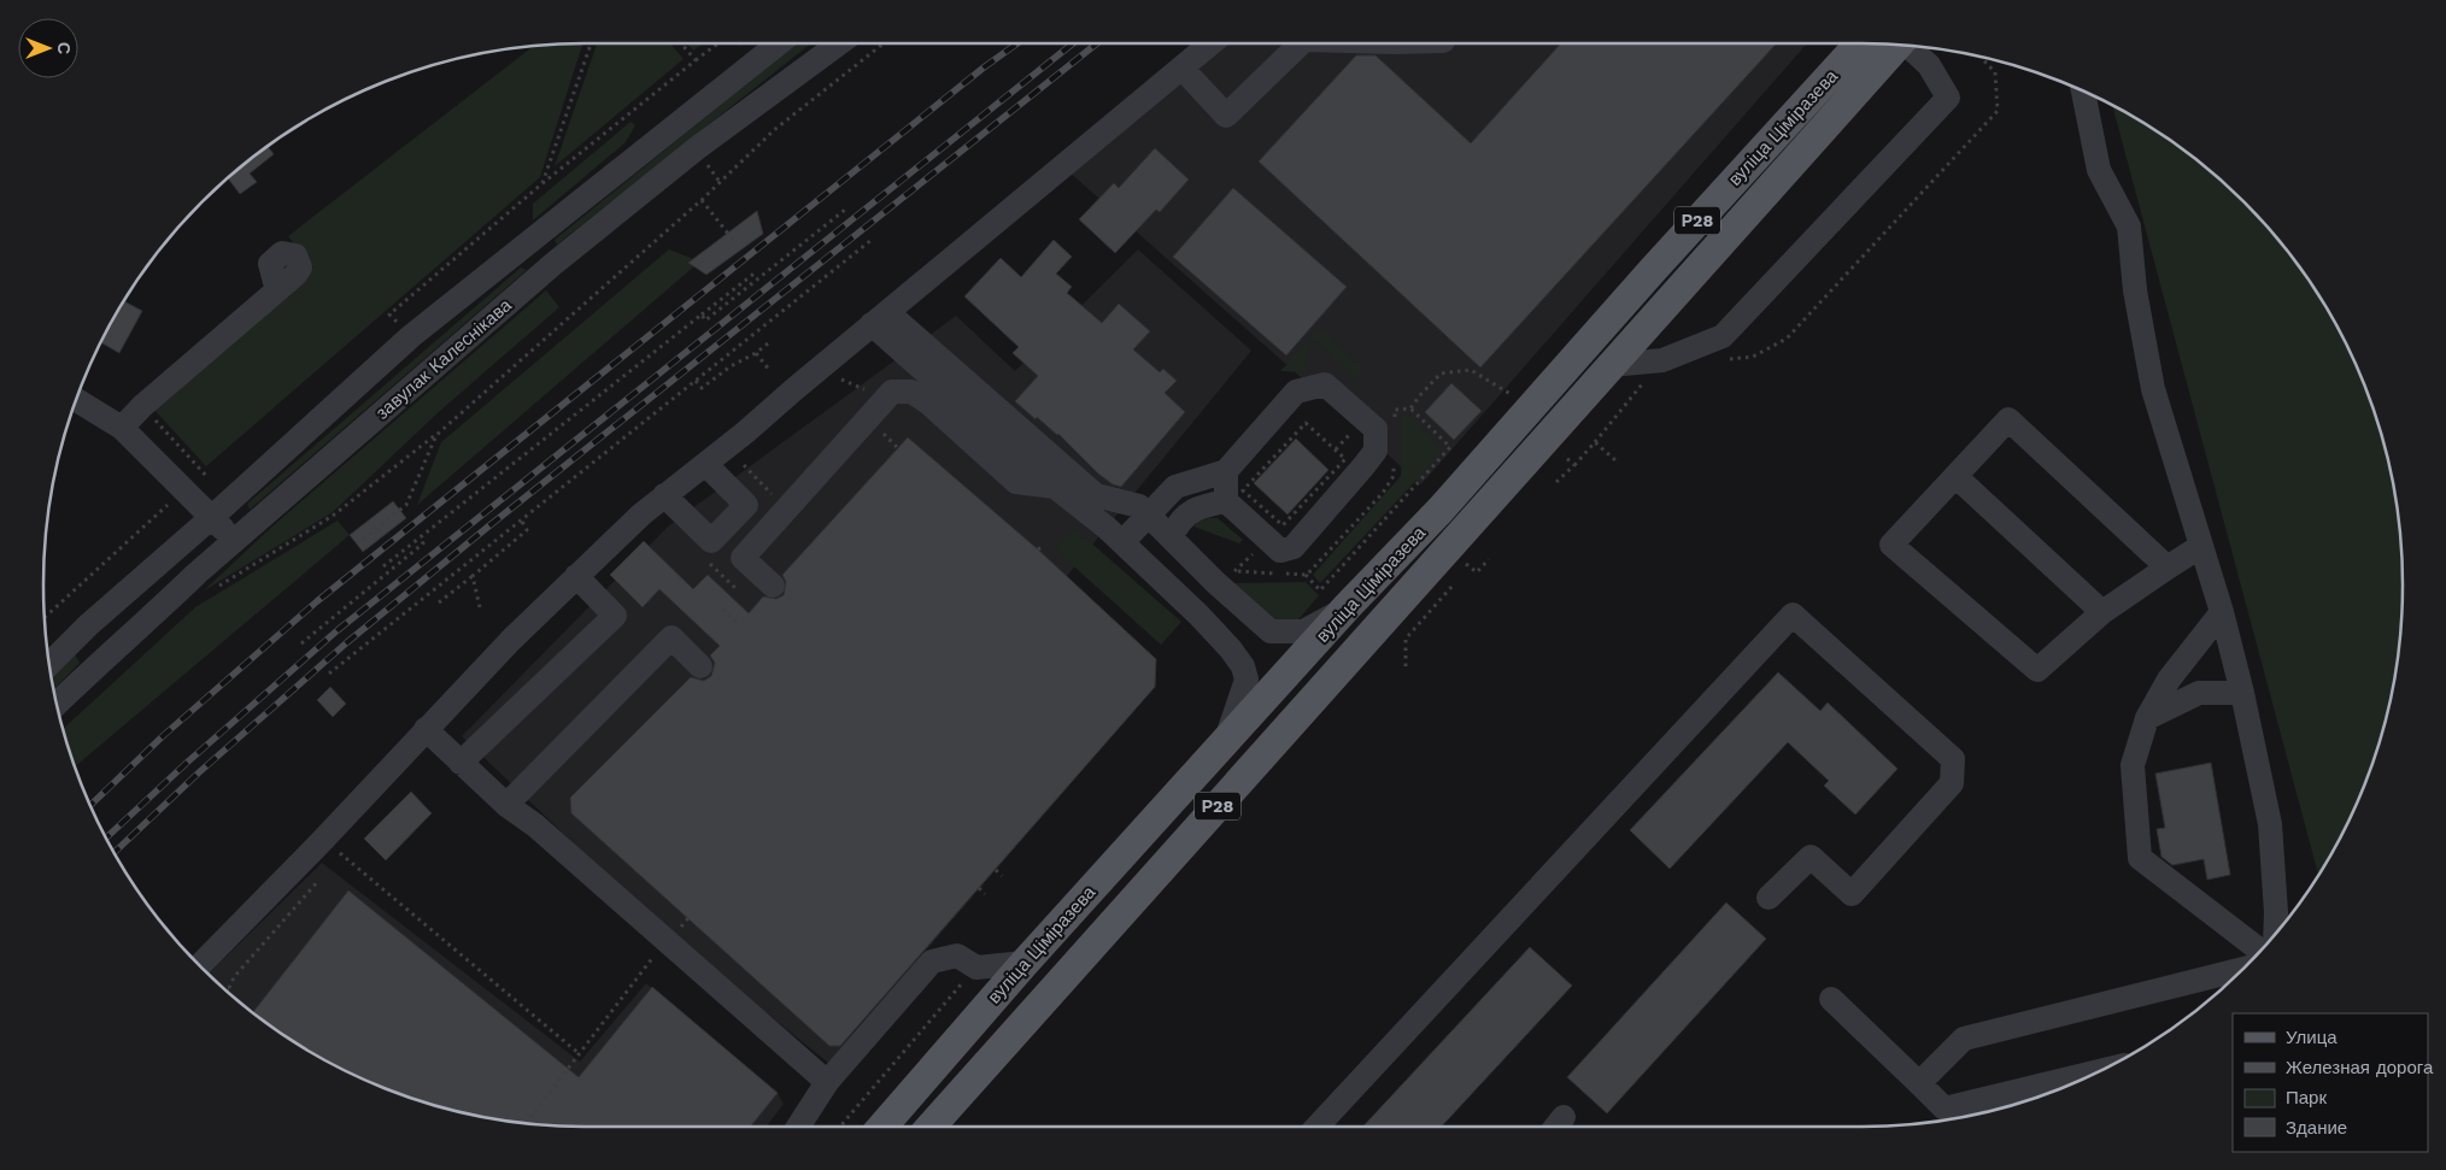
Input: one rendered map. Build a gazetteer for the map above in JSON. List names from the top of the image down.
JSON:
{
  "streets": {
    "main road": ["вуліца Ціміразева", "Р28"],
    "street": ["завулак Калеснікава"]
  },
  "legend": [
    "Улица",
    "Железная дорога",
    "Парк",
    "Здание"
  ],
  "north": "right"
}
